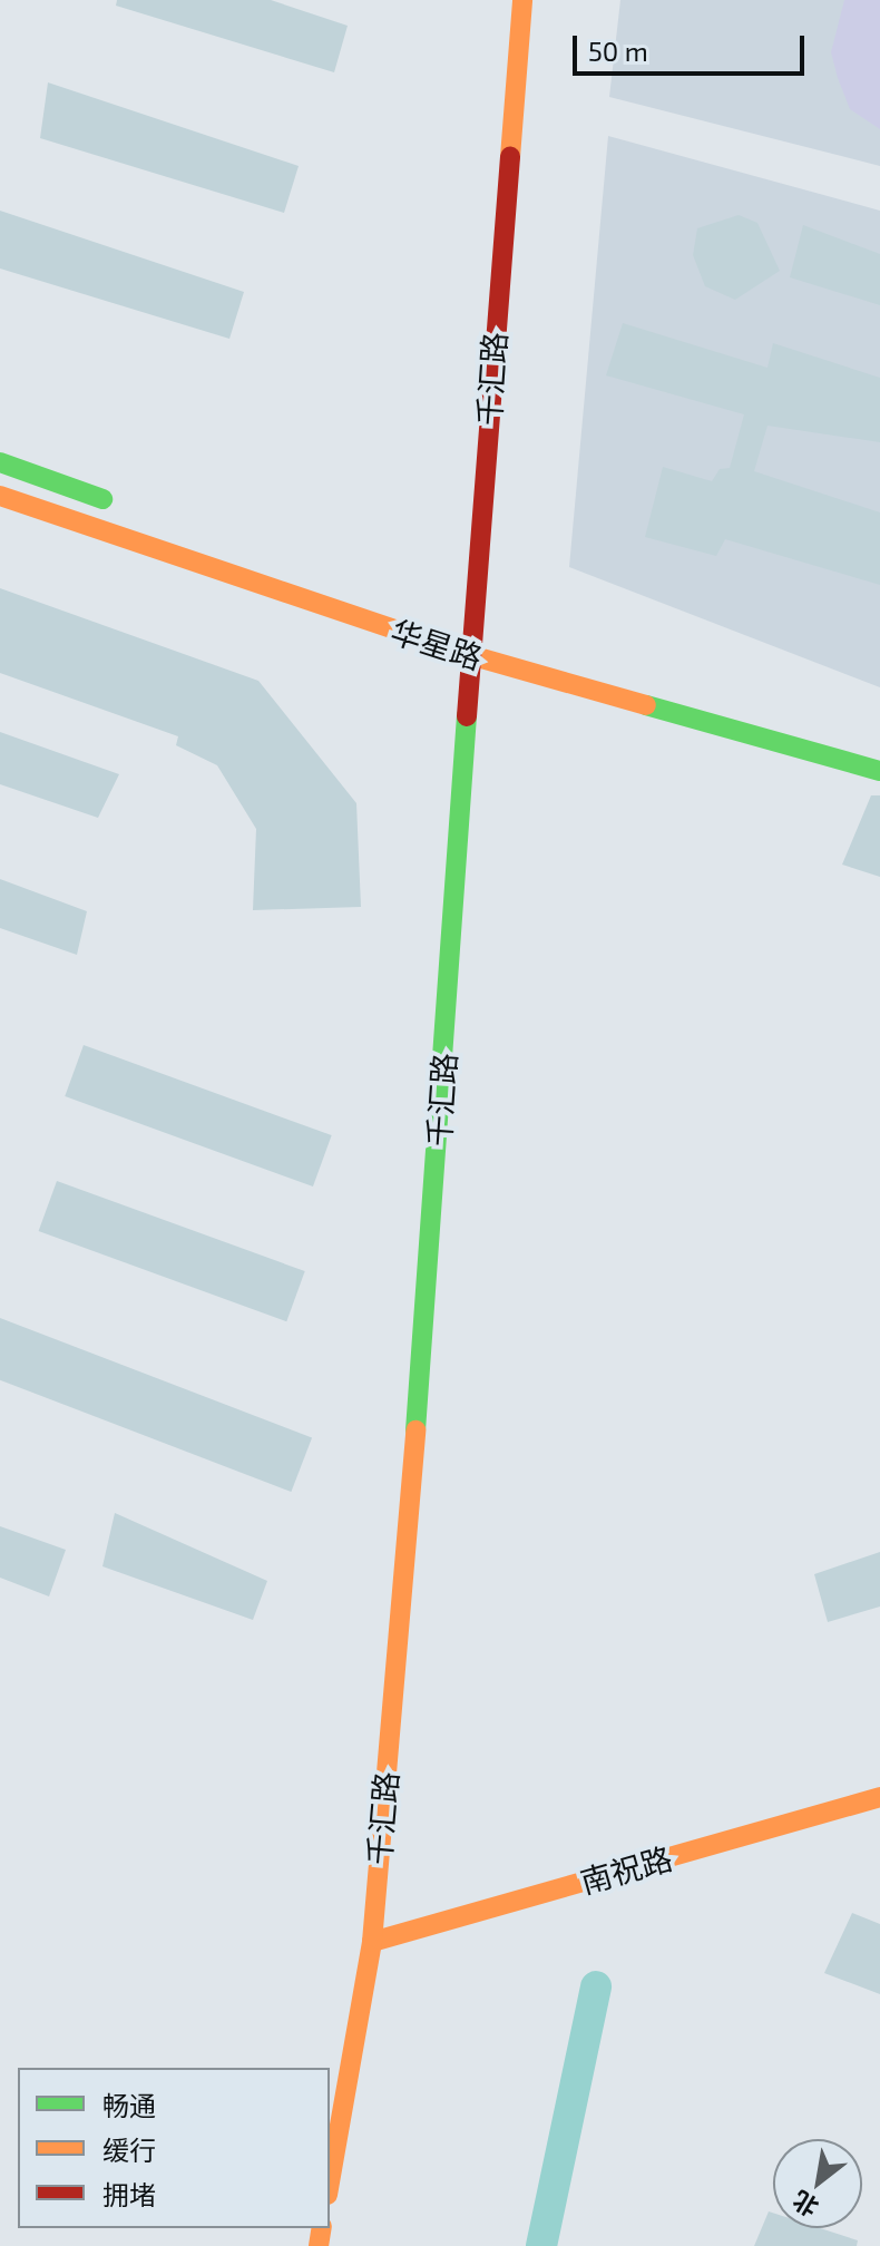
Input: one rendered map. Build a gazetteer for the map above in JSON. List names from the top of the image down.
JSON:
{
  "streets": {
    "street": ["千汇路", "华星路", "南祝路"]
  },
  "crossings": [
    ["千汇路", "华星路"],
    ["千汇路", "南祝路"]
  ],
  "legend": ["畅通", "缓行", "拥堵"],
  "scale_bar": "50 m",
  "north": "bottom left"
}
